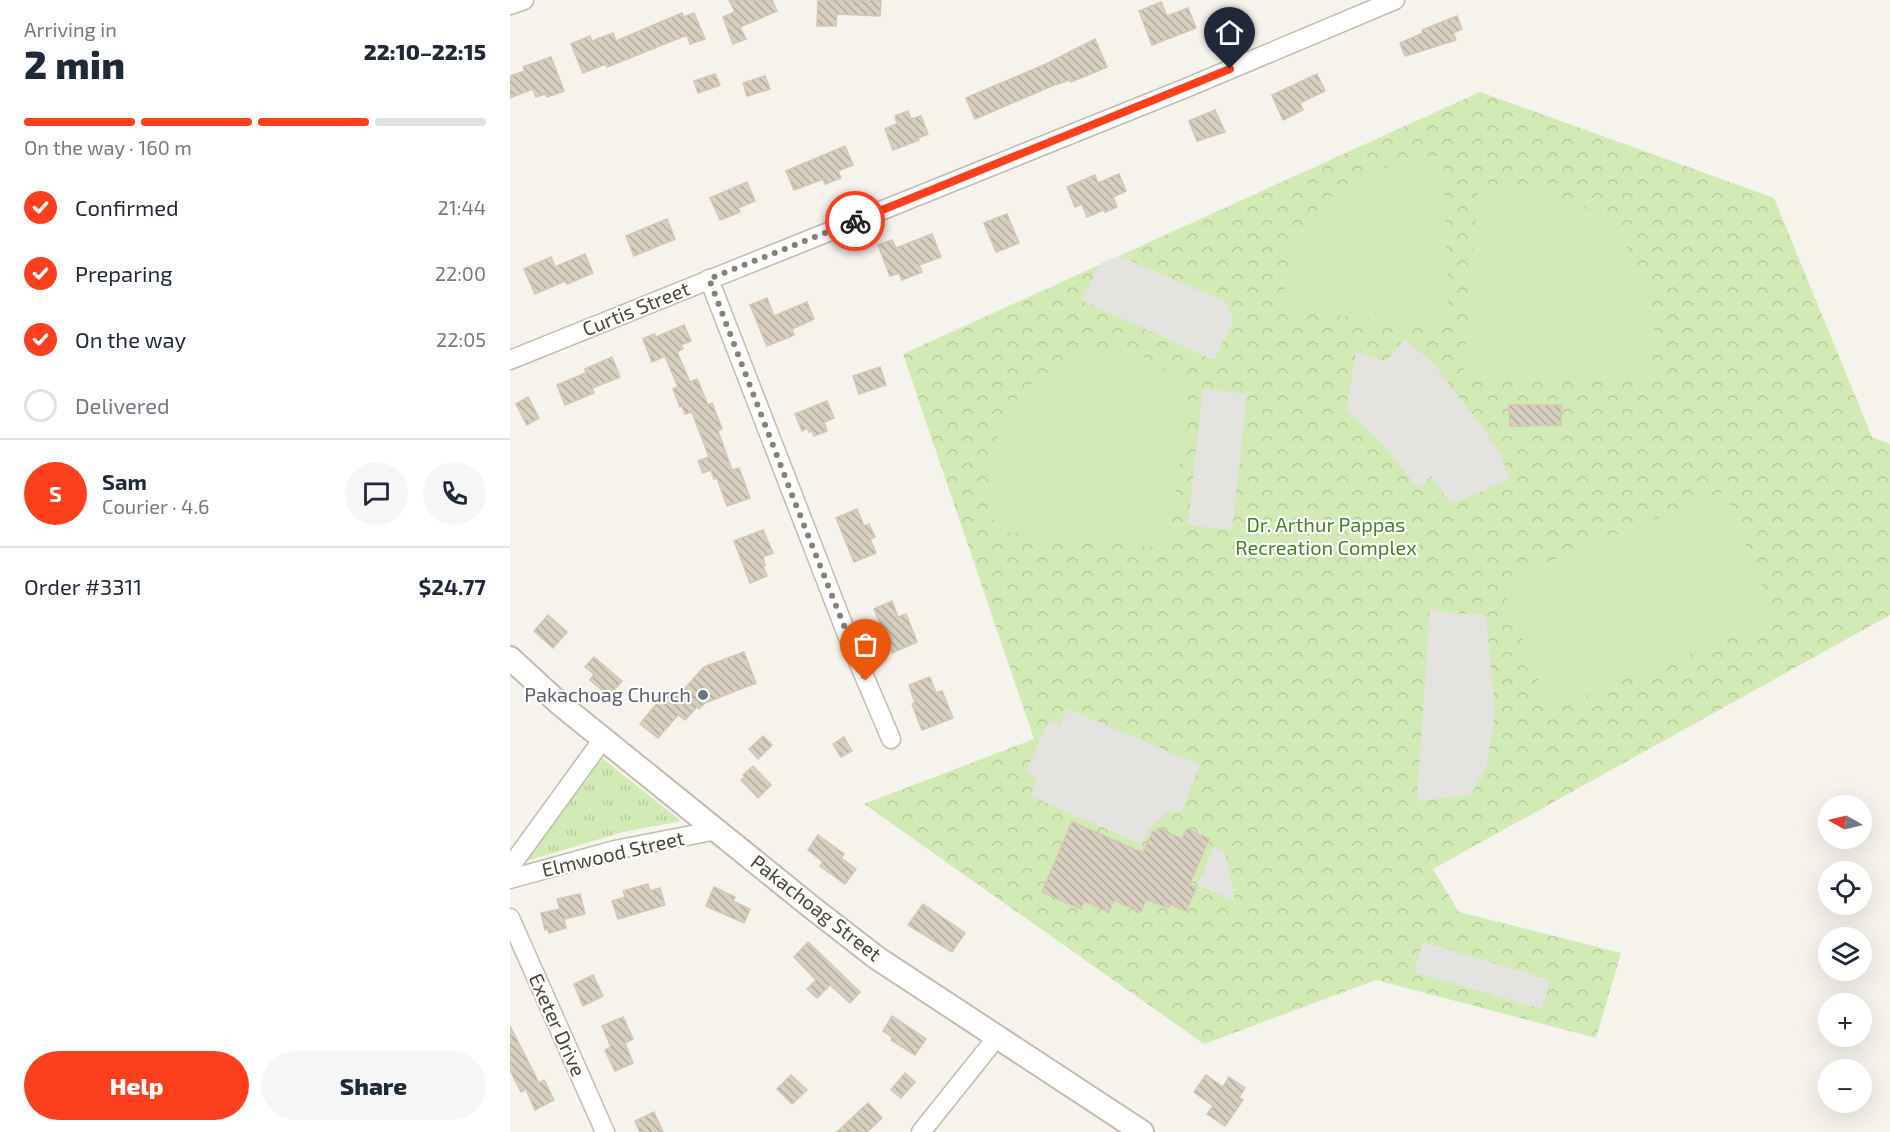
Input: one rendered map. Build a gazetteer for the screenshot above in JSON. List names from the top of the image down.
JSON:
{
  "streets": {
    "street": [
      "Curtis Street",
      "Elmwood Street",
      "Pakachoag Street",
      "Exeter Drive"
    ]
  },
  "crossings": [
    ["Elmwood Street", "Pakachoag Street"]
  ],
  "parks": ["Dr. Arthur Pappas Recreation Complex"],
  "places": ["Pakachoag Church"],
  "north": "left",
  "page": {
    "heading": ["2 min", "Arriving in", "22:10–22:15"],
    "panel": [
      "Sam",
      "Courier · 4.6",
      "Order #3311",
      "$24.77"
    ],
    "bar": "On the way · 160 m",
    "list": [
      ["Confirmed", "21:44"],
      ["Preparing", "22:00"],
      ["On the way", "22:05"],
      "Delivered"
    ],
    "round": "S",
    "map_buttons": ["+", "−"],
    "buttons": ["Help", "Share"]
  }
}
